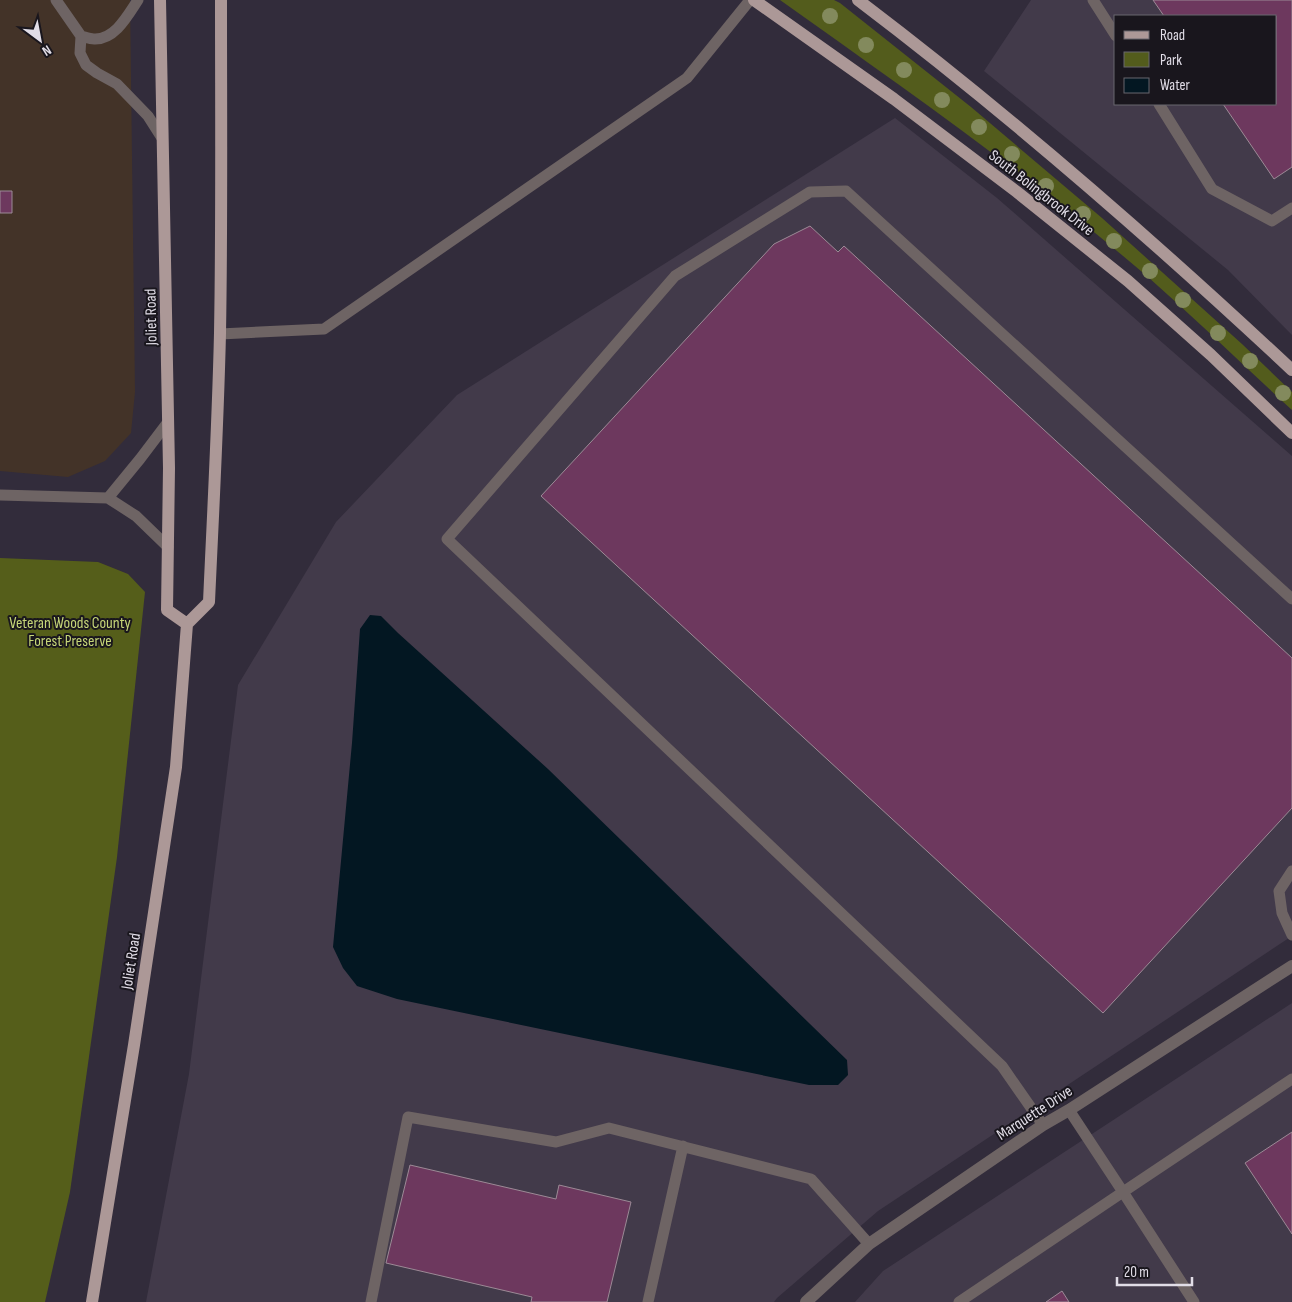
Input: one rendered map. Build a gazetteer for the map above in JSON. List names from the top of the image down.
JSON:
{
  "streets": {
    "main road": ["South Bolingbrook Drive", "Joliet Road"],
    "street": ["Marquette Drive"]
  },
  "parks": ["Veteran Woods County Forest Preserve"],
  "legend": ["Road", "Park", "Water"],
  "scale_bar": "20 m",
  "north": "bottom right"
}
